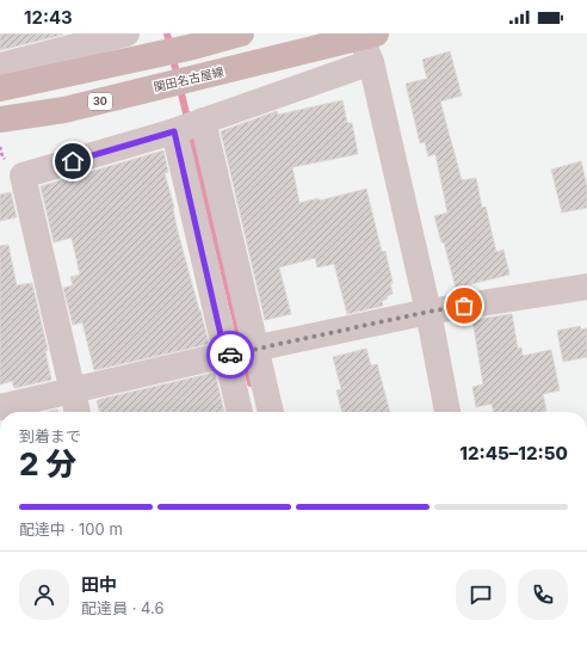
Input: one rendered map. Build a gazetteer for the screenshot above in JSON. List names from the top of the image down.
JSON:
{
  "streets": {
    "main road": ["関田名古屋線", "30"]
  },
  "page": {
    "status": "12:43",
    "heading": ["2 分", "到着まで", "12:45–12:50"],
    "panel": ["田中", "配達員 · 4.6"],
    "bar": "配達中 · 100 m"
  }
}
